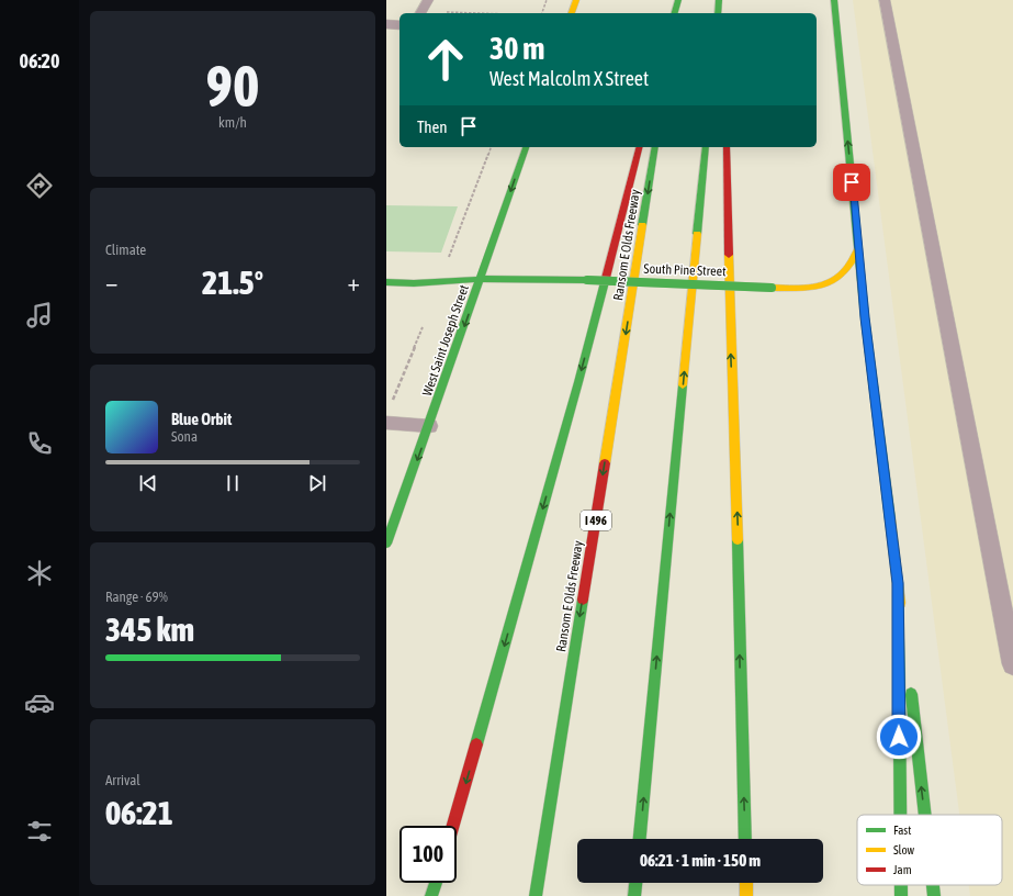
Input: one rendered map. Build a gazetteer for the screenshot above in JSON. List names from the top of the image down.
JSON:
{
  "streets": {
    "main road": [
      "Ransom E Olds Freeway",
      "South Pine Street",
      "West Saint Joseph Street",
      "I 496"
    ]
  },
  "crossings": [
    ["South Pine Street", "West Saint Joseph Street"]
  ],
  "one_way": ["West Saint Joseph Street"],
  "legend": ["Fast", "Slow", "Jam"],
  "page": {
    "tabs": "06:20",
    "tile": [
      ["90", "km/h"],
      "Climate",
      ["Range · 69%", "345 km"],
      ["Arrival", "06:21"]
    ],
    "turn": ["30 m", "West Malcolm X Street"],
    "then": "Then",
    "heat": ["−", "21.5°", "+"],
    "song": ["Blue Orbit", "Sona"],
    "limit": "100",
    "trip": "06:21 · 1 min · 150 m"
  }
}
